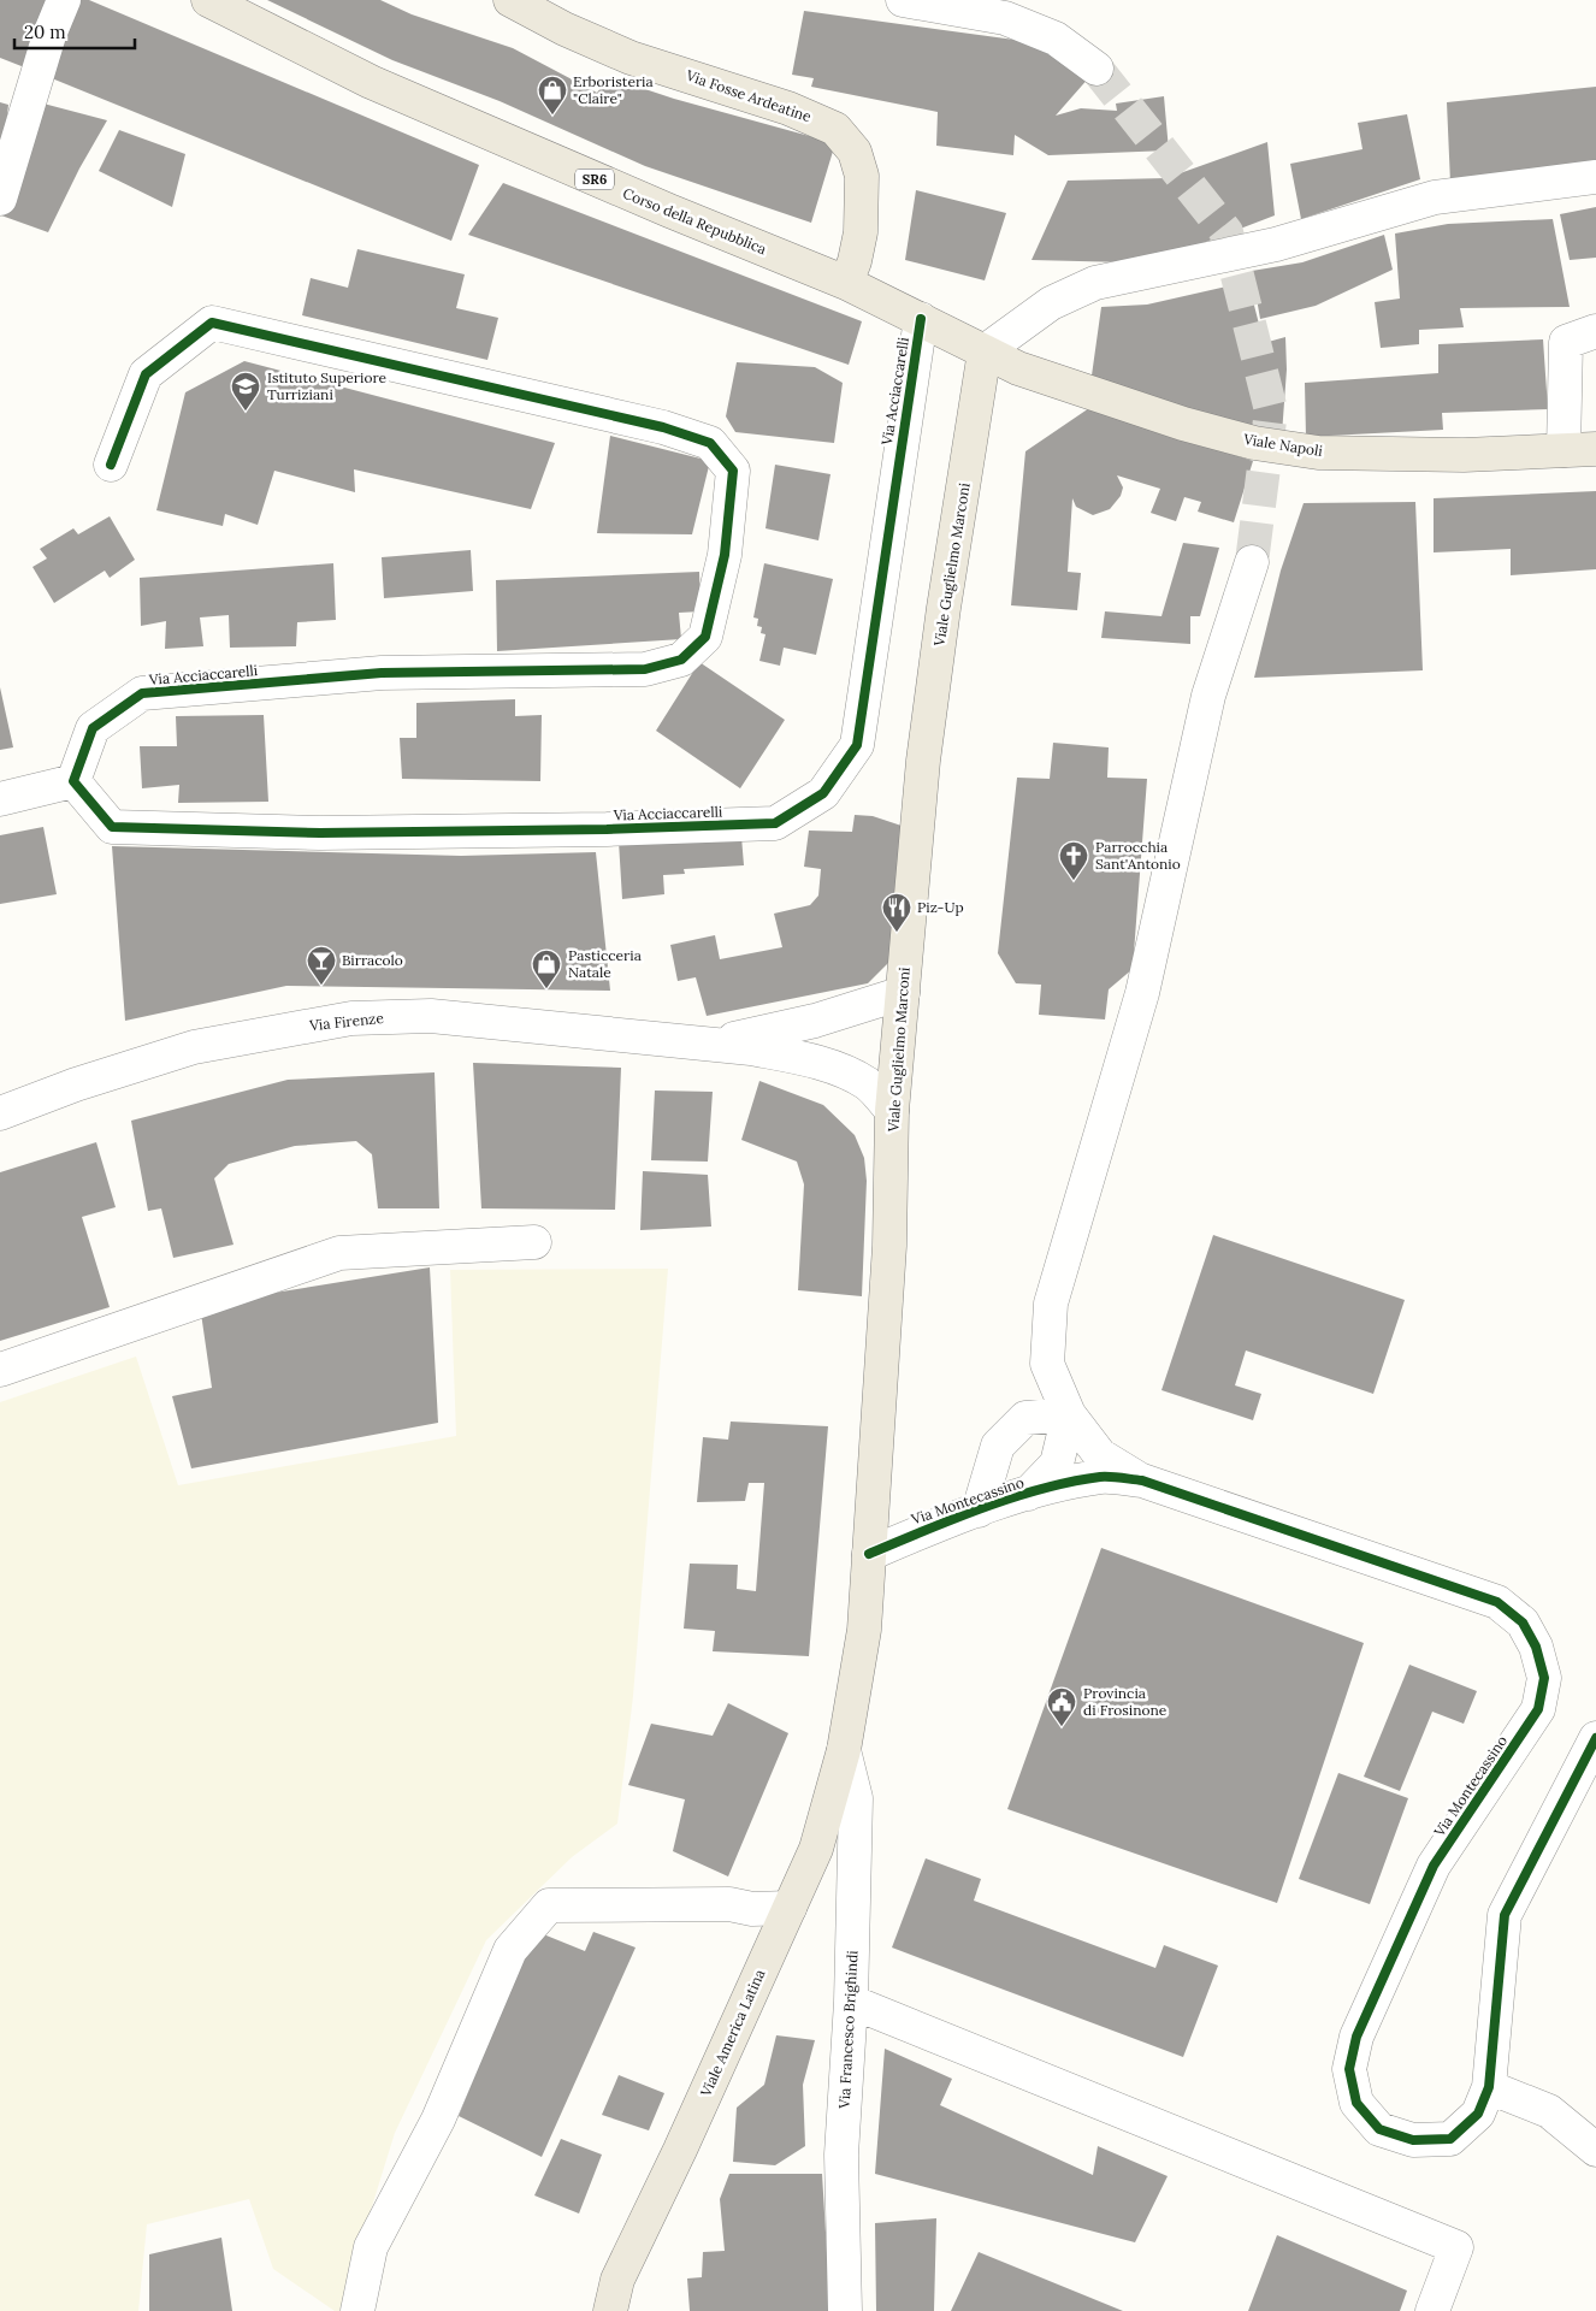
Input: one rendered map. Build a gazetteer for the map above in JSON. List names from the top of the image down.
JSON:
{
  "streets": {
    "main road": [
      "Via Fosse Ardeatine",
      "SR6",
      "Corso della Repubblica",
      "Viale Napoli",
      "Viale Guglielmo Marconi",
      "Viale America Latina"
    ],
    "street": [
      "Via Acciaccarelli",
      "Via Firenze",
      "Via Montecassino",
      "Via Francesco Brighindi"
    ]
  },
  "crossings": [
    ["Via Fosse Ardeatine", "Corso della Repubblica"],
    ["Corso della Repubblica", "Via Acciaccarelli"],
    ["Corso della Repubblica", "Viale Napoli"],
    ["Corso della Repubblica", "Viale Guglielmo Marconi"],
    ["Viale Napoli", "Viale Guglielmo Marconi"],
    ["Viale Guglielmo Marconi", "Via Firenze"],
    ["Viale Guglielmo Marconi", "Via Montecassino"],
    ["Viale Guglielmo Marconi", "Via Francesco Brighindi"],
    ["Viale Guglielmo Marconi", "Viale America Latina"],
    ["Via Francesco Brighindi", "Viale America Latina"]
  ],
  "places": {
    "shop": ["Erboristeria \"Claire\"", "Pasticceria Natale"],
    "school or university": ["Istituto Superiore Turriziani"],
    "church": ["Parrocchia Sant'Antonio"],
    "restaurant": ["Piz-Up"],
    "bar": ["Birracolo"],
    "public building": ["Provincia di Frosinone"]
  },
  "scale_bar": "20 m"
}
